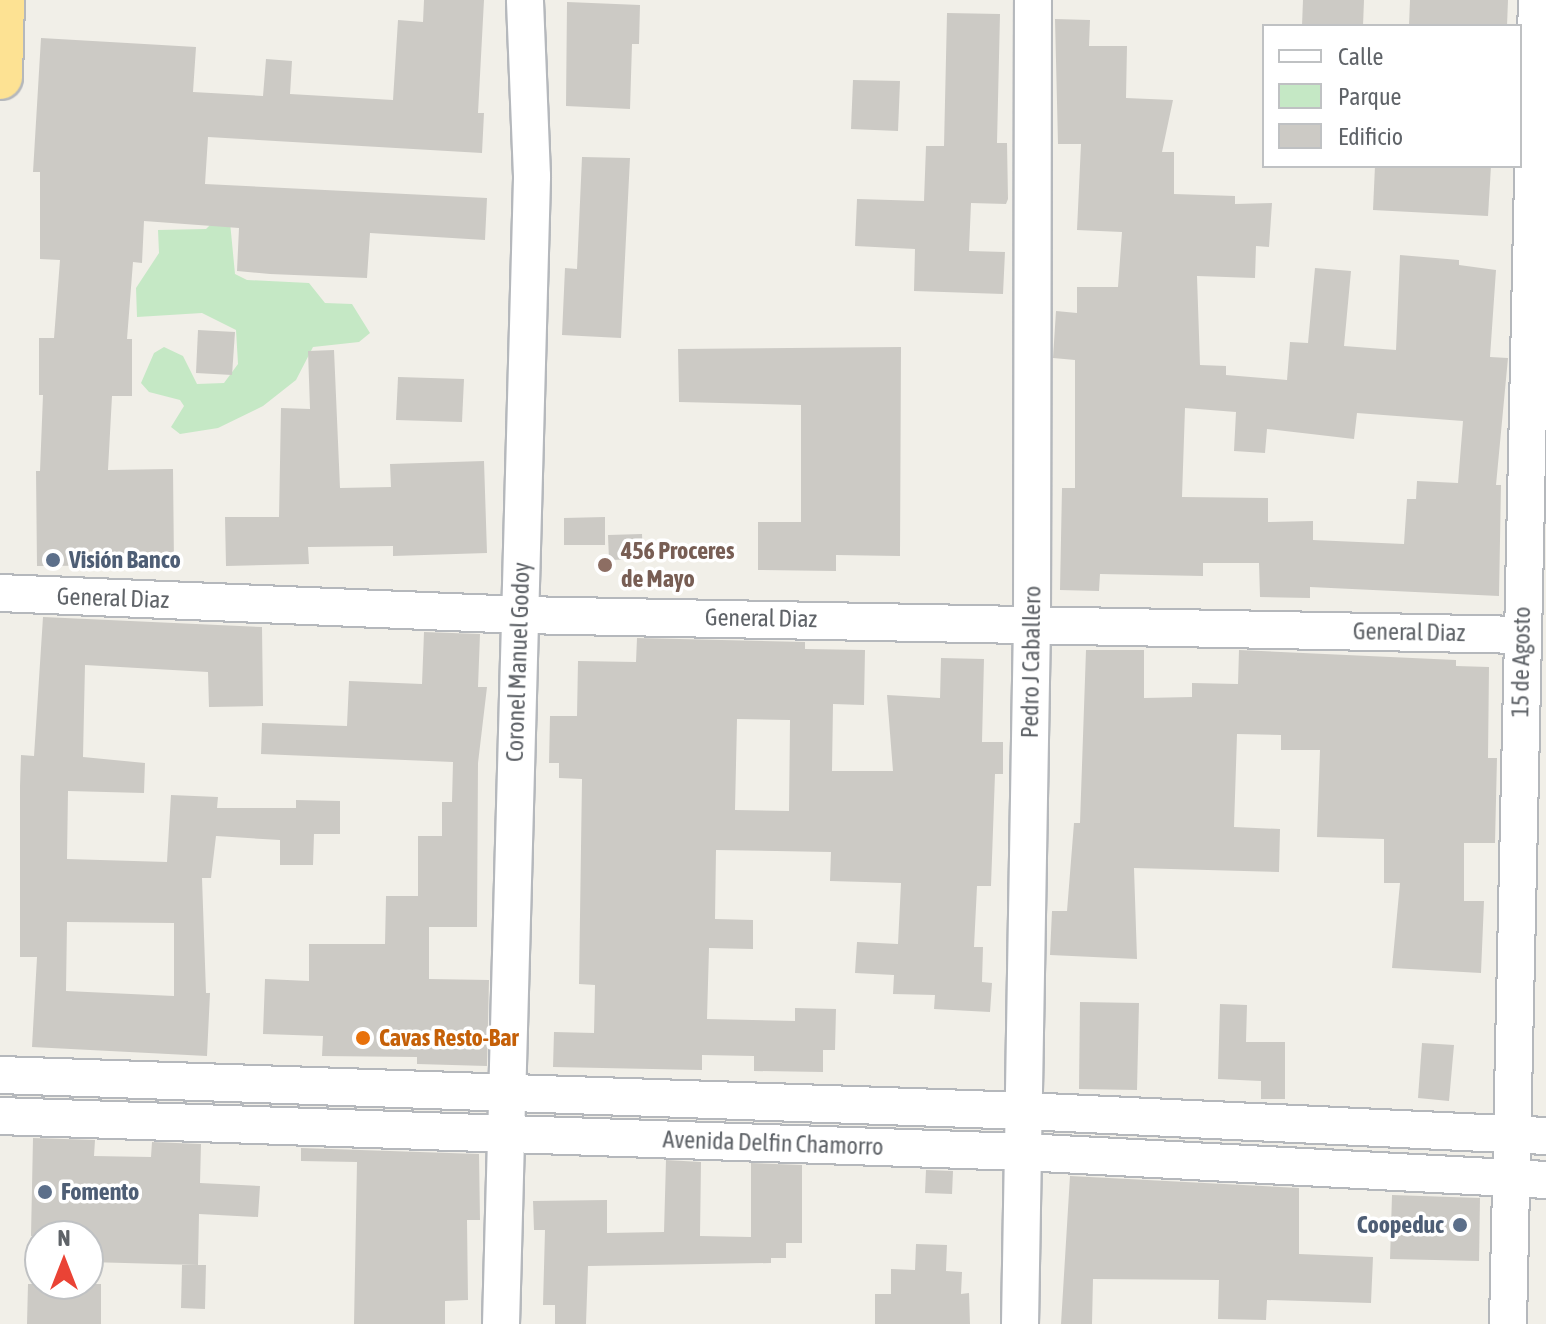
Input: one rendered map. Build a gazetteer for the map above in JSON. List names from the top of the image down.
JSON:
{
  "streets": {
    "street": [
      "General Diaz",
      "Coronel Manuel Godoy",
      "Pedro J Caballero",
      "15 de Agosto",
      "Avenida Delfin Chamorro"
    ]
  },
  "crossings": [
    ["General Diaz", "Coronel Manuel Godoy"],
    ["General Diaz", "Pedro J Caballero"],
    ["General Diaz", "15 de Agosto"],
    ["Coronel Manuel Godoy", "Avenida Delfin Chamorro"],
    ["Pedro J Caballero", "Avenida Delfin Chamorro"],
    ["15 de Agosto", "Avenida Delfin Chamorro"]
  ],
  "places": [
    "Visión Banco",
    "456 Proceres de Mayo",
    "Cavas Resto-Bar",
    "Fomento",
    "Coopeduc"
  ],
  "legend": ["Calle", "Parque", "Edificio"],
  "north": "top"
}
